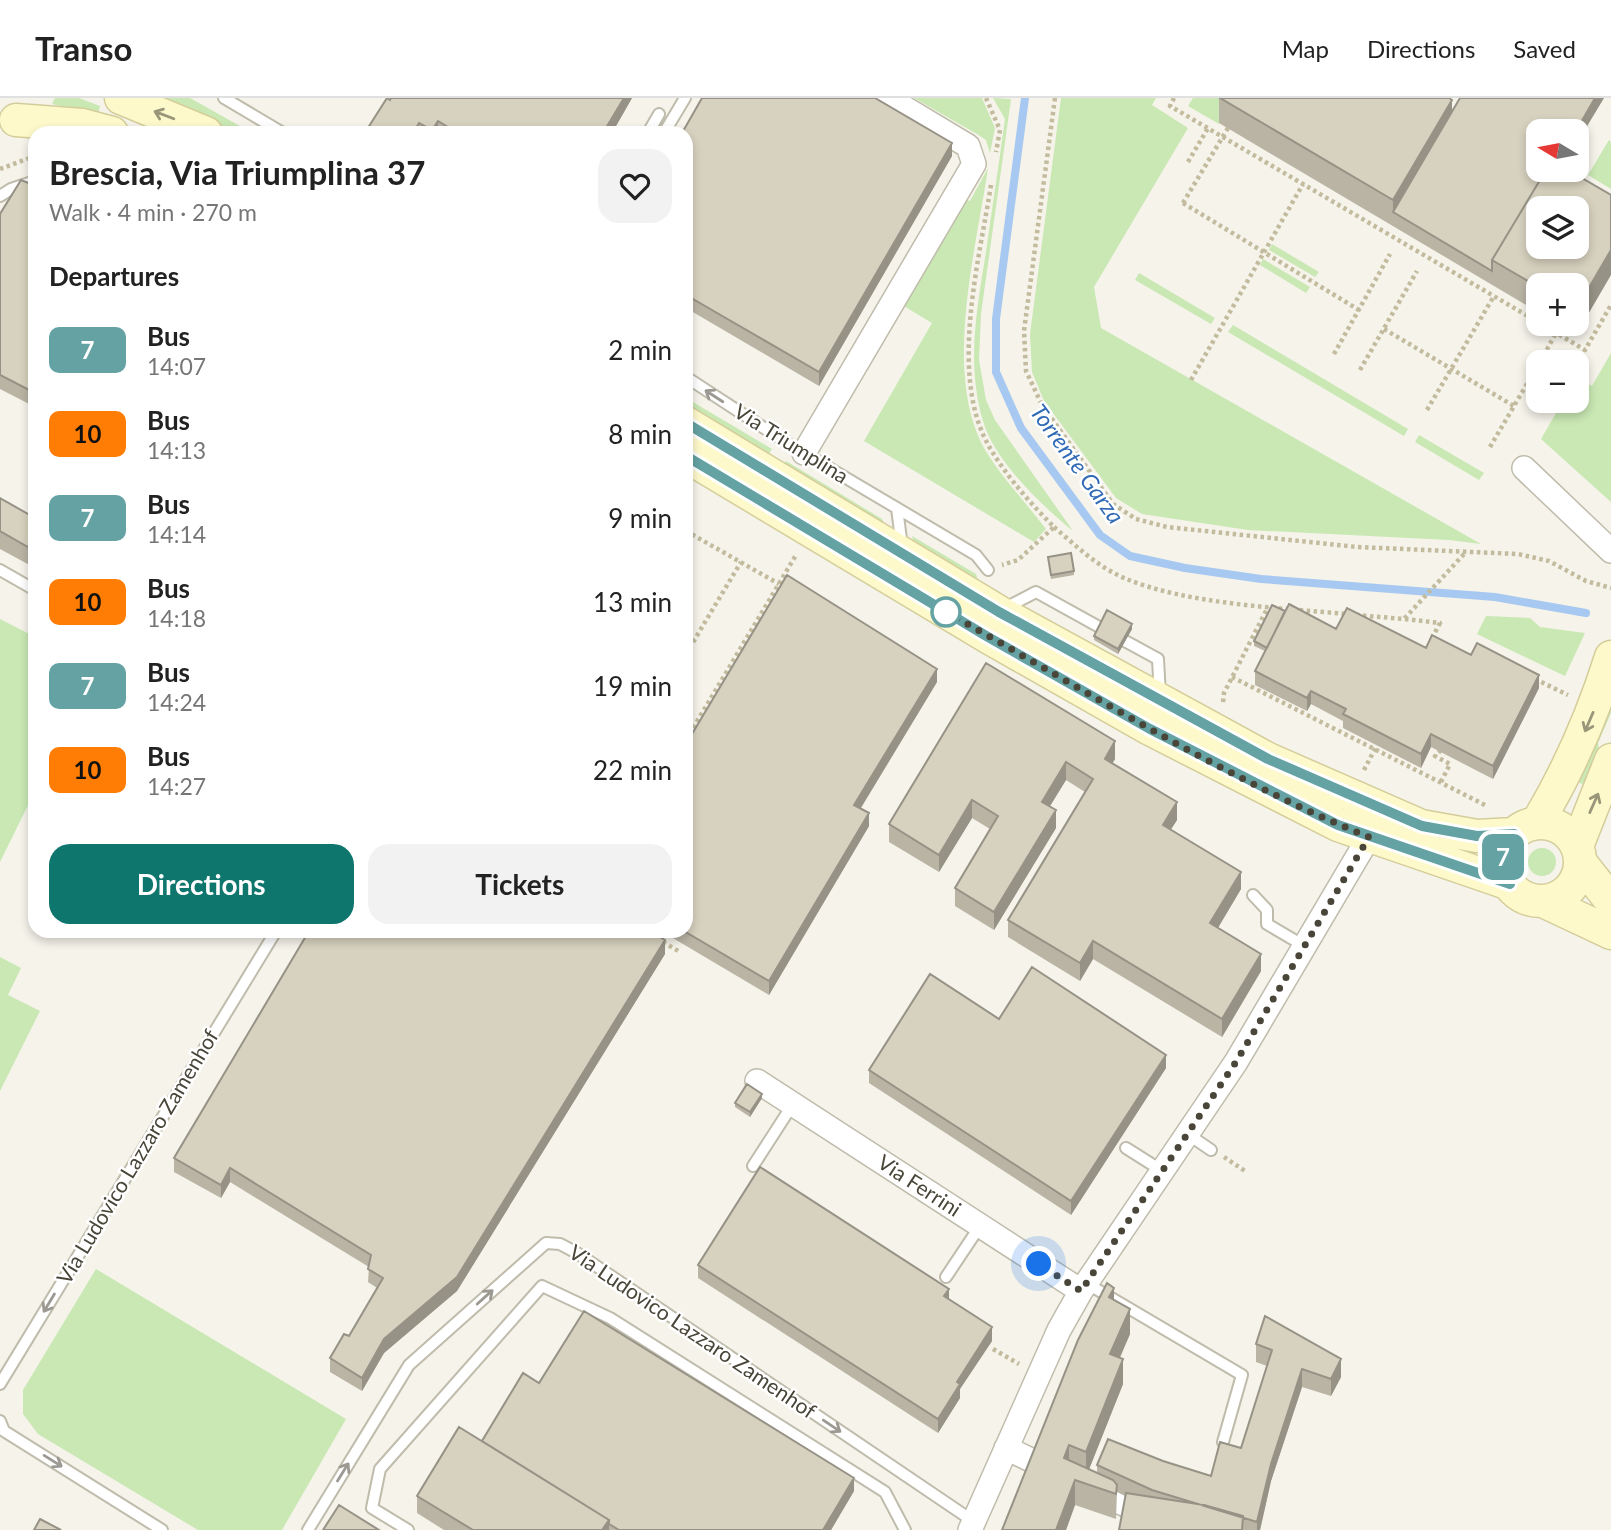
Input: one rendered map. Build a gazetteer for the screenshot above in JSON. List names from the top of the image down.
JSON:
{
  "streets": {
    "main road": ["Via Triumplina"],
    "street": ["Via Ferrini"],
    "lane": ["Via Ludovico Lazzaro Zamenhof"]
  },
  "water": ["Torrente Garza"],
  "lines": ["bus line 7"],
  "north": "left",
  "page": {
    "header": "Transo",
    "nav": ["Map", "Directions", "Saved"],
    "on_map": "7",
    "map_buttons": ["+", "−"],
    "heading": [
      ["Brescia, Via Triumplina 37", "Walk · 4 min · 270 m"],
      "Departures"
    ],
    "list": [
      {
        "mark": "7",
        "name": "Bus",
        "note": "14:07",
        "value": "2 min"
      },
      {
        "mark": "10",
        "name": "Bus",
        "note": "14:13",
        "value": "8 min"
      },
      {
        "mark": "7",
        "name": "Bus",
        "note": "14:14",
        "value": "9 min"
      },
      {
        "mark": "10",
        "name": "Bus",
        "note": "14:18",
        "value": "13 min"
      },
      {
        "mark": "7",
        "name": "Bus",
        "note": "14:24",
        "value": "19 min"
      },
      {
        "mark": "10",
        "name": "Bus",
        "note": "14:27",
        "value": "22 min"
      }
    ],
    "buttons": ["Directions", "Tickets"]
  }
}
